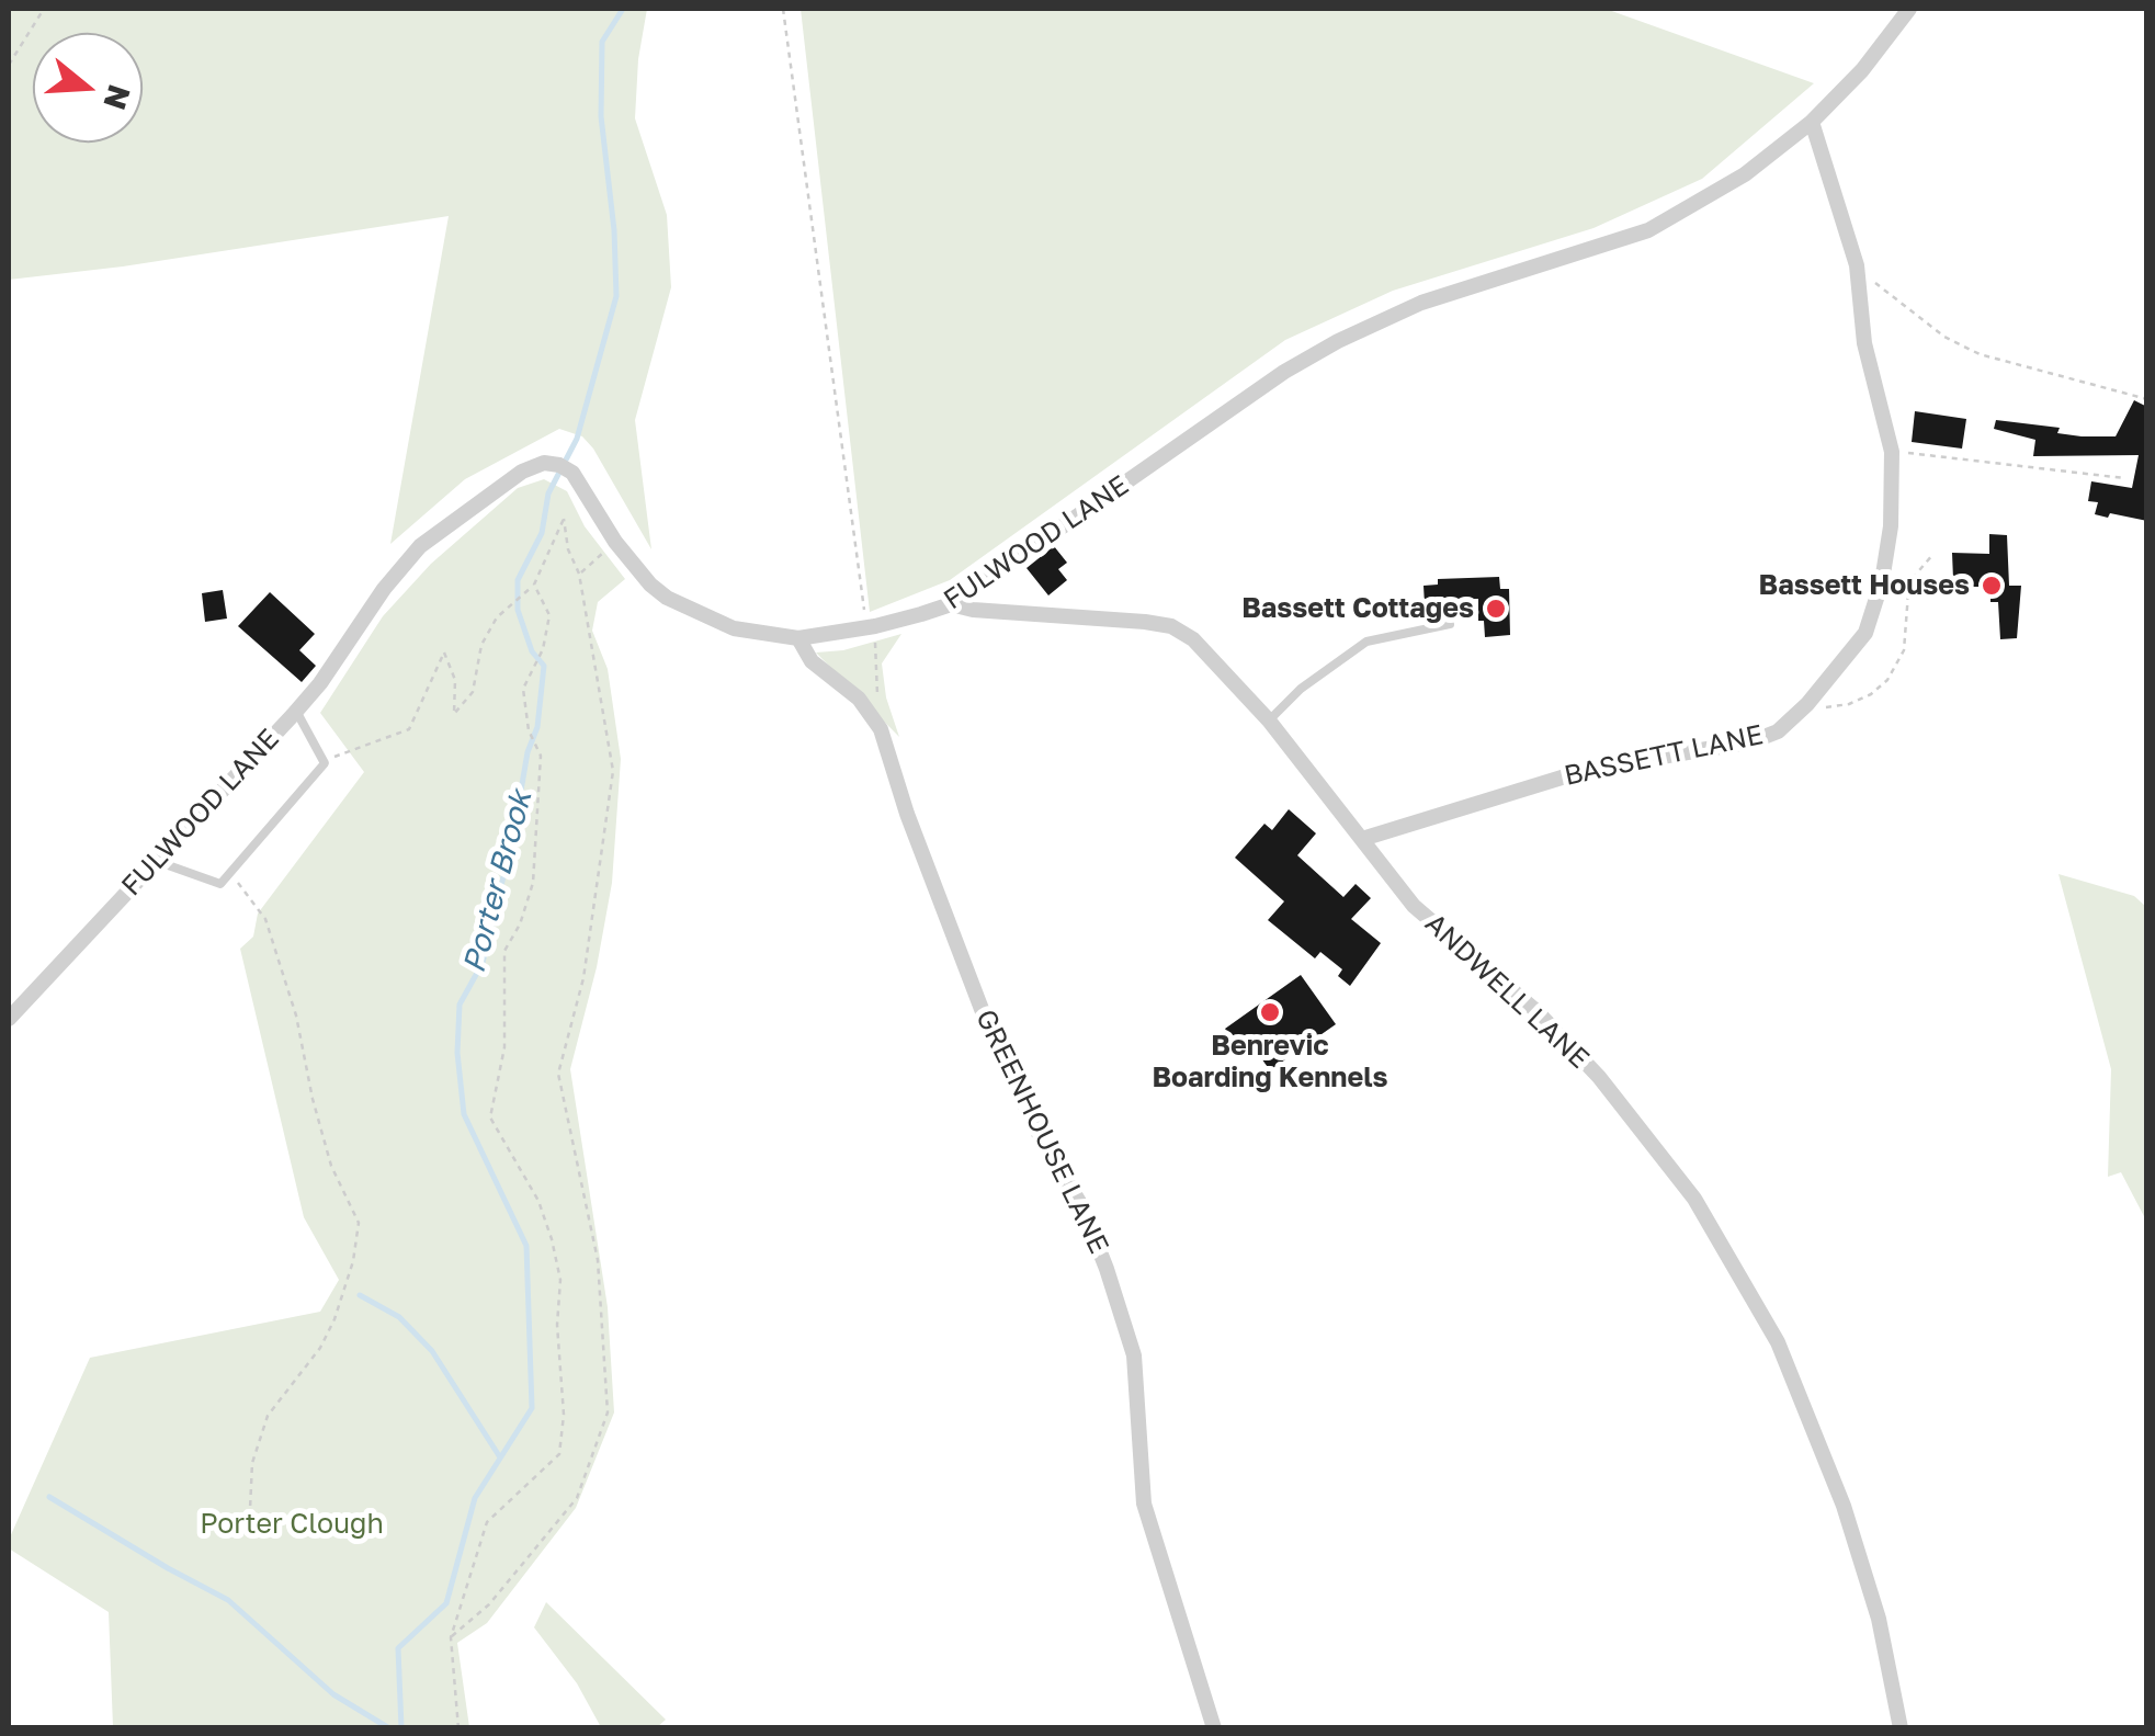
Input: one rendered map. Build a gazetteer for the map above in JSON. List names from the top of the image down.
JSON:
{
  "streets": {
    "street": [
      "FULWOOD LANE",
      "BASSETT LANE",
      "ANDWELL LANE",
      "GREENHOUSE LANE"
    ]
  },
  "crossings": [
    ["FULWOOD LANE", "BASSETT LANE"],
    ["FULWOOD LANE", "ANDWELL LANE"],
    ["FULWOOD LANE", "GREENHOUSE LANE"],
    ["BASSETT LANE", "ANDWELL LANE"]
  ],
  "water": ["Porter Brook"],
  "parks": ["Porter Clough"],
  "places": ["Bassett Houses", "Bassett Cottages", "Benrevic Boarding Kennels"],
  "north": "right"
}
